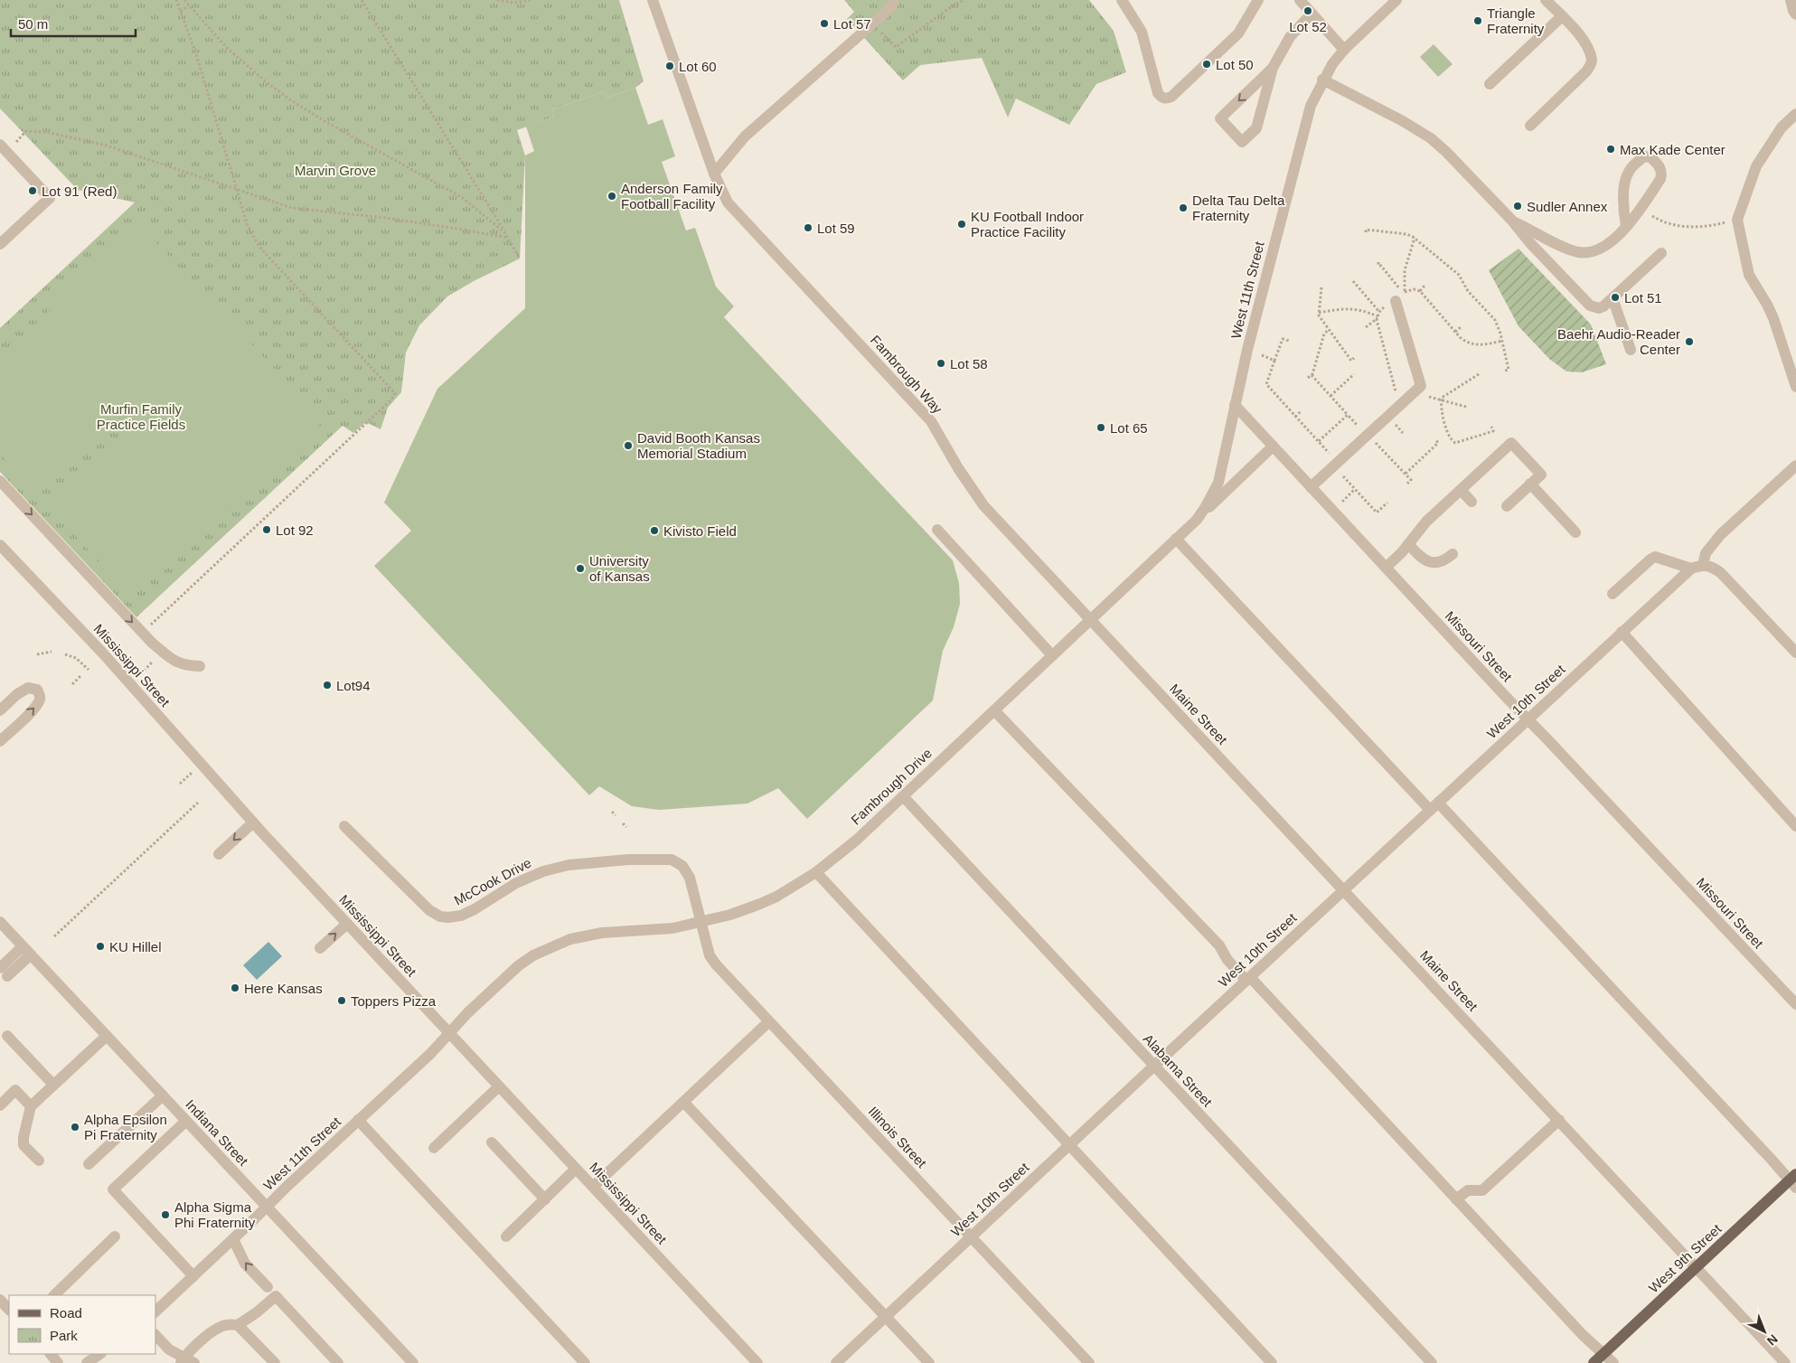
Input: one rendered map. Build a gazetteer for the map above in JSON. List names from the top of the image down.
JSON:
{
  "streets": {
    "main road": ["West 9th Street"],
    "street": [
      "West 11th Street",
      "Fambrough Way",
      "Missouri Street",
      "Mississippi Street",
      "West 10th Street",
      "Maine Street",
      "Fambrough Drive",
      "McCook Drive",
      "Alabama Street",
      "Indiana Street",
      "Illinois Street"
    ]
  },
  "crossings": [
    ["West 11th Street", "Missouri Street"],
    ["West 11th Street", "Mississippi Street"],
    ["West 11th Street", "Fambrough Drive"],
    ["West 11th Street", "Indiana Street"],
    ["Fambrough Way", "Maine Street"],
    ["Fambrough Way", "Fambrough Drive"],
    ["Missouri Street", "West 10th Street"],
    ["Missouri Street", "Fambrough Drive"],
    ["Mississippi Street", "Fambrough Drive"],
    ["West 10th Street", "Maine Street"],
    ["West 10th Street", "Alabama Street"],
    ["West 10th Street", "Illinois Street"],
    ["Maine Street", "Fambrough Drive"],
    ["Maine Street", "West 9th Street"],
    ["Fambrough Drive", "McCook Drive"],
    ["Fambrough Drive", "Alabama Street"],
    ["Fambrough Drive", "Illinois Street"],
    ["McCook Drive", "Illinois Street"]
  ],
  "parks": ["Marvin Grove", "Murfin Family Practice Fields"],
  "places": [
    "Lot 52",
    "Triangle Fraternity",
    "Lot 57",
    "Lot 50",
    "Lot 60",
    "Max Kade Center",
    "Lot 91 (Red)",
    "Anderson Family Football Facility",
    "Sudler Annex",
    "Delta Tau Delta Fraternity",
    "KU Football Indoor Practice Facility",
    "Lot 59",
    "Lot 51",
    "Baehr Audio-Reader Center",
    "Lot 58",
    "Lot 65",
    "David Booth Kansas Memorial Stadium",
    "Lot 92",
    "Kivisto Field",
    "University of Kansas",
    "Lot94",
    "KU Hillel",
    "Here Kansas",
    "Toppers Pizza",
    "Alpha Epsilon Pi Fraternity",
    "Alpha Sigma Phi Fraternity"
  ],
  "legend": ["Road", "Park"],
  "scale_bar": "50 m",
  "north": "bottom right"
}
